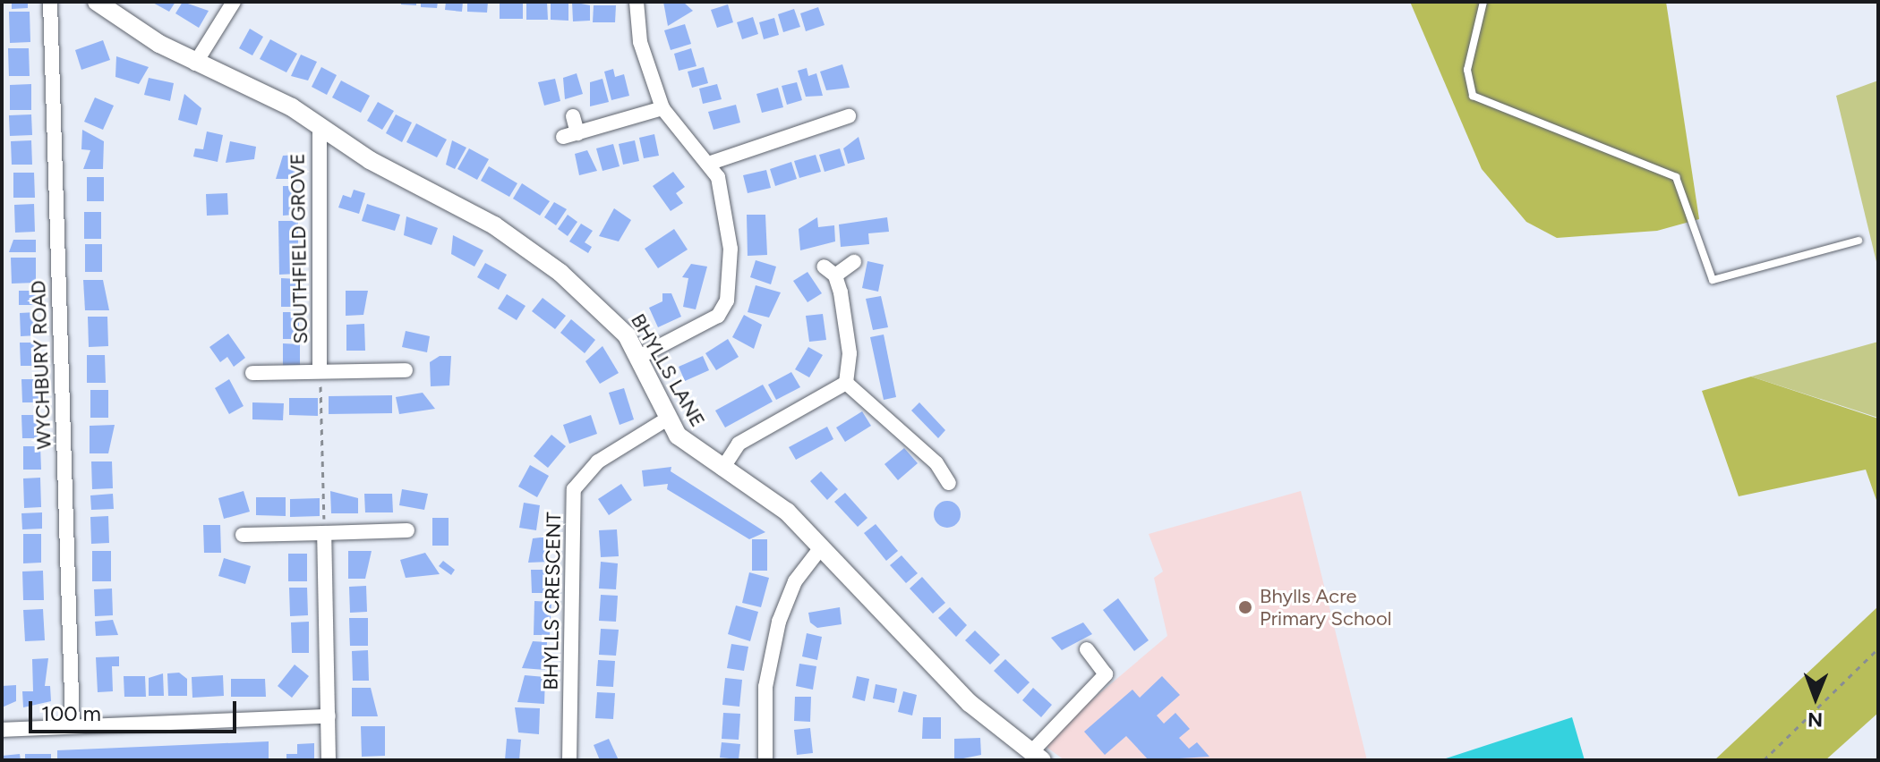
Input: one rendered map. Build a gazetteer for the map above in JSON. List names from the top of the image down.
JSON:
{
  "streets": {
    "street": [
      "SOUTHFIELD GROVE",
      "WYCHBURY ROAD",
      "BHYLLS LANE",
      "BHYLLS CRESCENT"
    ]
  },
  "crossings": [
    ["SOUTHFIELD GROVE", "BHYLLS LANE"],
    ["BHYLLS LANE", "BHYLLS CRESCENT"]
  ],
  "places": ["Bhylls Acre Primary School"],
  "scale_bar": "100 m",
  "north": "bottom"
}
